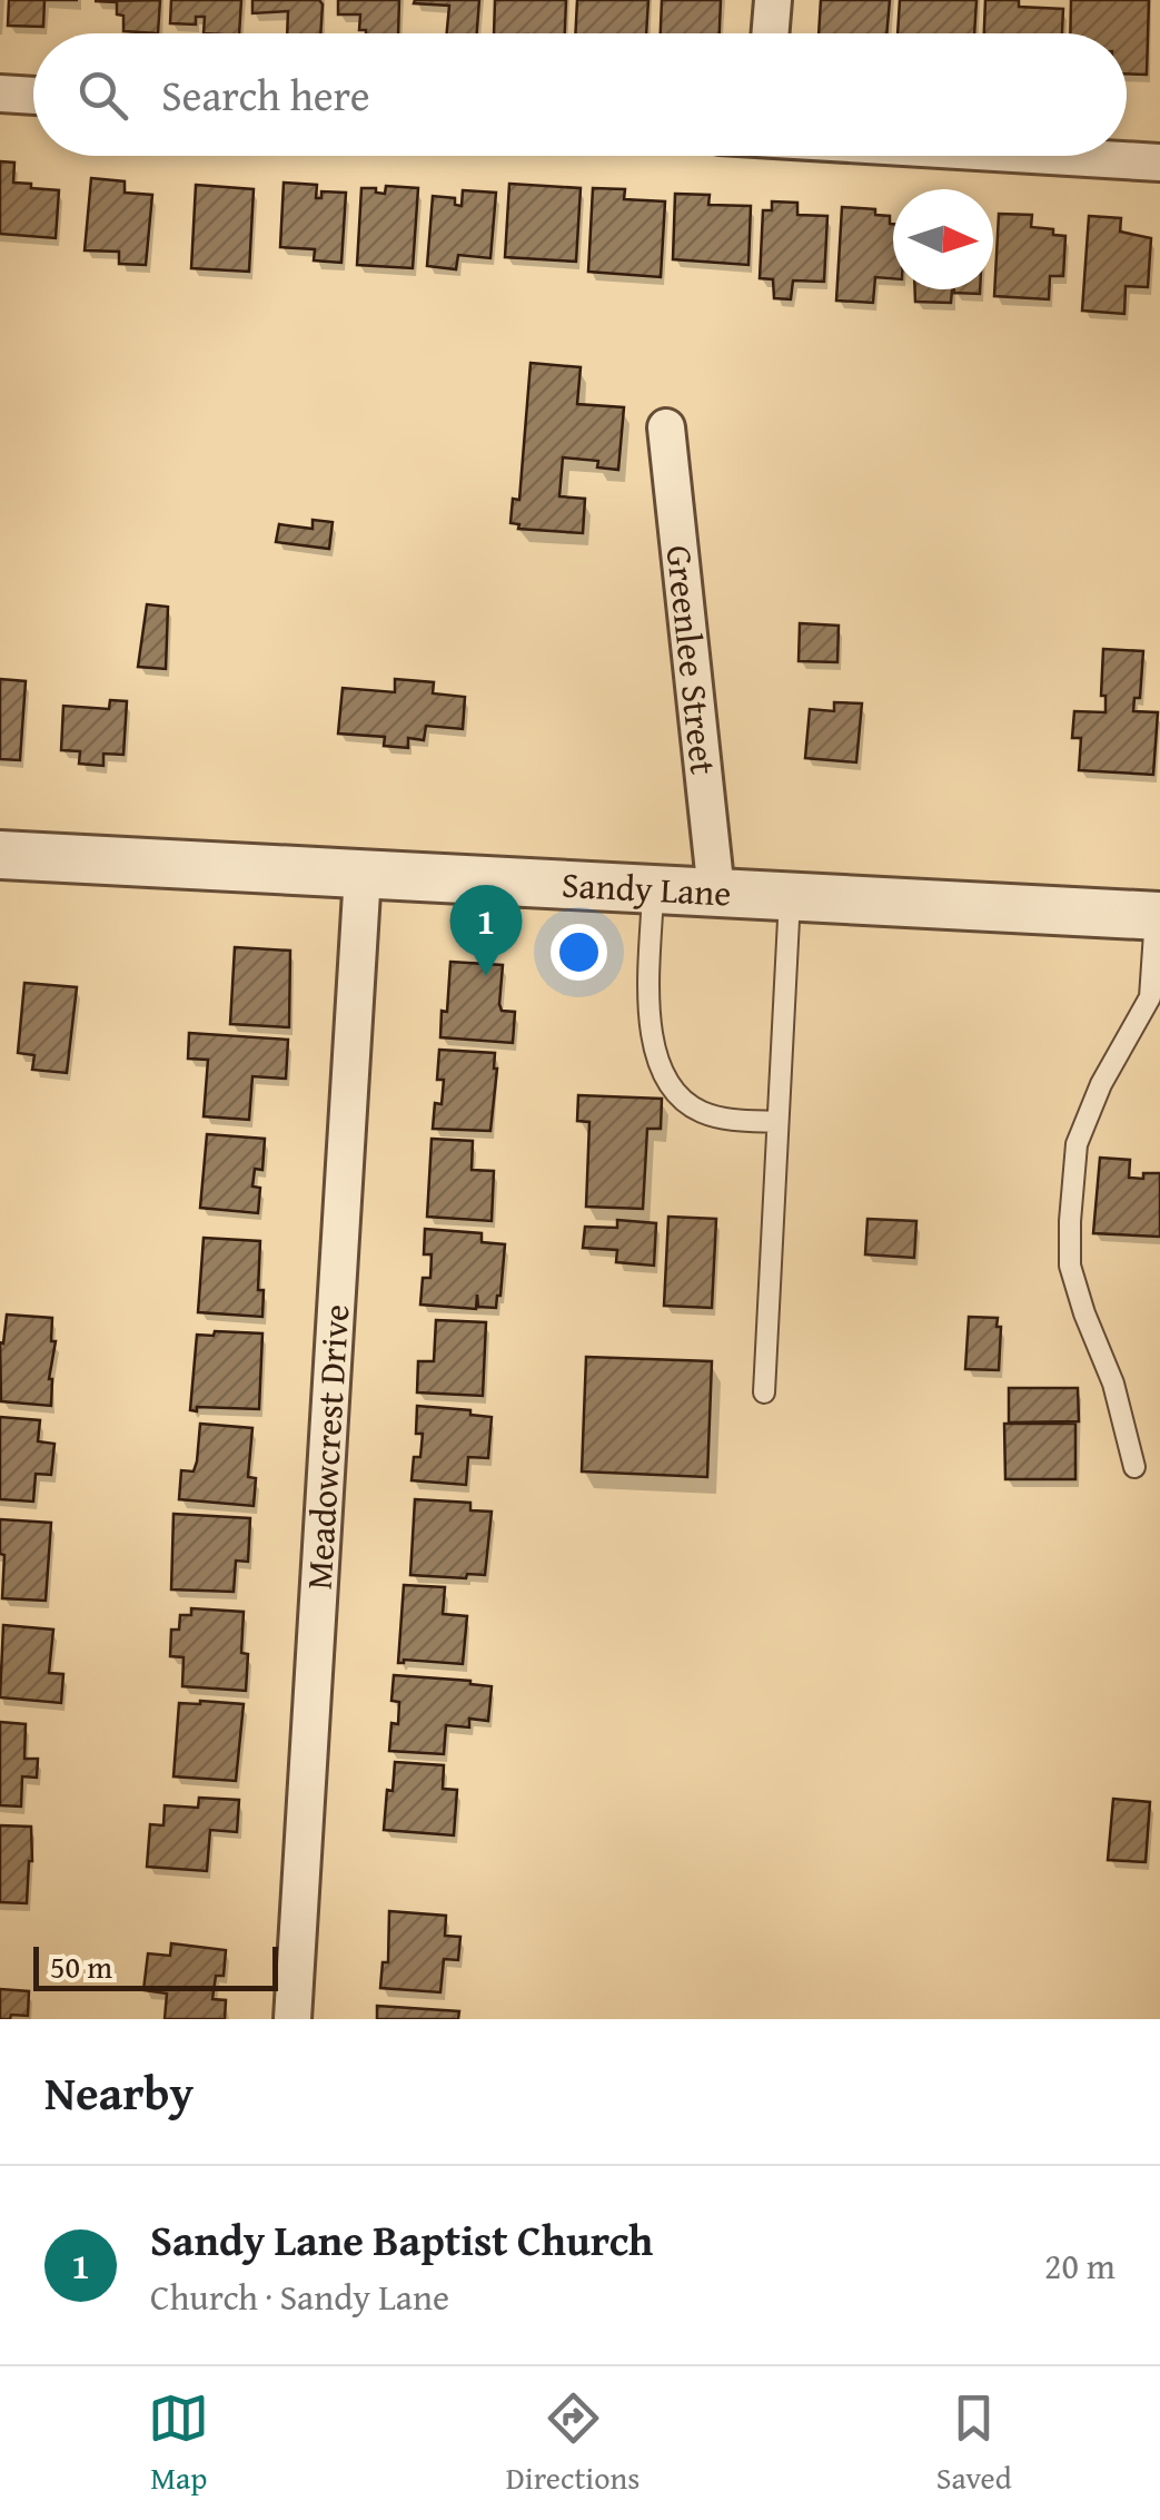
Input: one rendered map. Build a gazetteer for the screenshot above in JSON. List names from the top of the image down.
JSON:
{
  "streets": {
    "street": ["Greenlee Street", "Sandy Lane", "Meadowcrest Drive"]
  },
  "crossings": [
    ["Greenlee Street", "Sandy Lane"],
    ["Sandy Lane", "Meadowcrest Drive"]
  ],
  "scale_bar": "50 m",
  "north": "right",
  "page": {
    "search": "Search here",
    "pins": "1",
    "scale": "50 m",
    "heading": "Nearby",
    "list": [
      {
        "mark": "1",
        "name": "Sandy Lane Baptist Church",
        "note": "Church · Sandy Lane",
        "value": "20 m"
      }
    ],
    "nav": ["Map", "Directions", "Saved"]
  }
}
